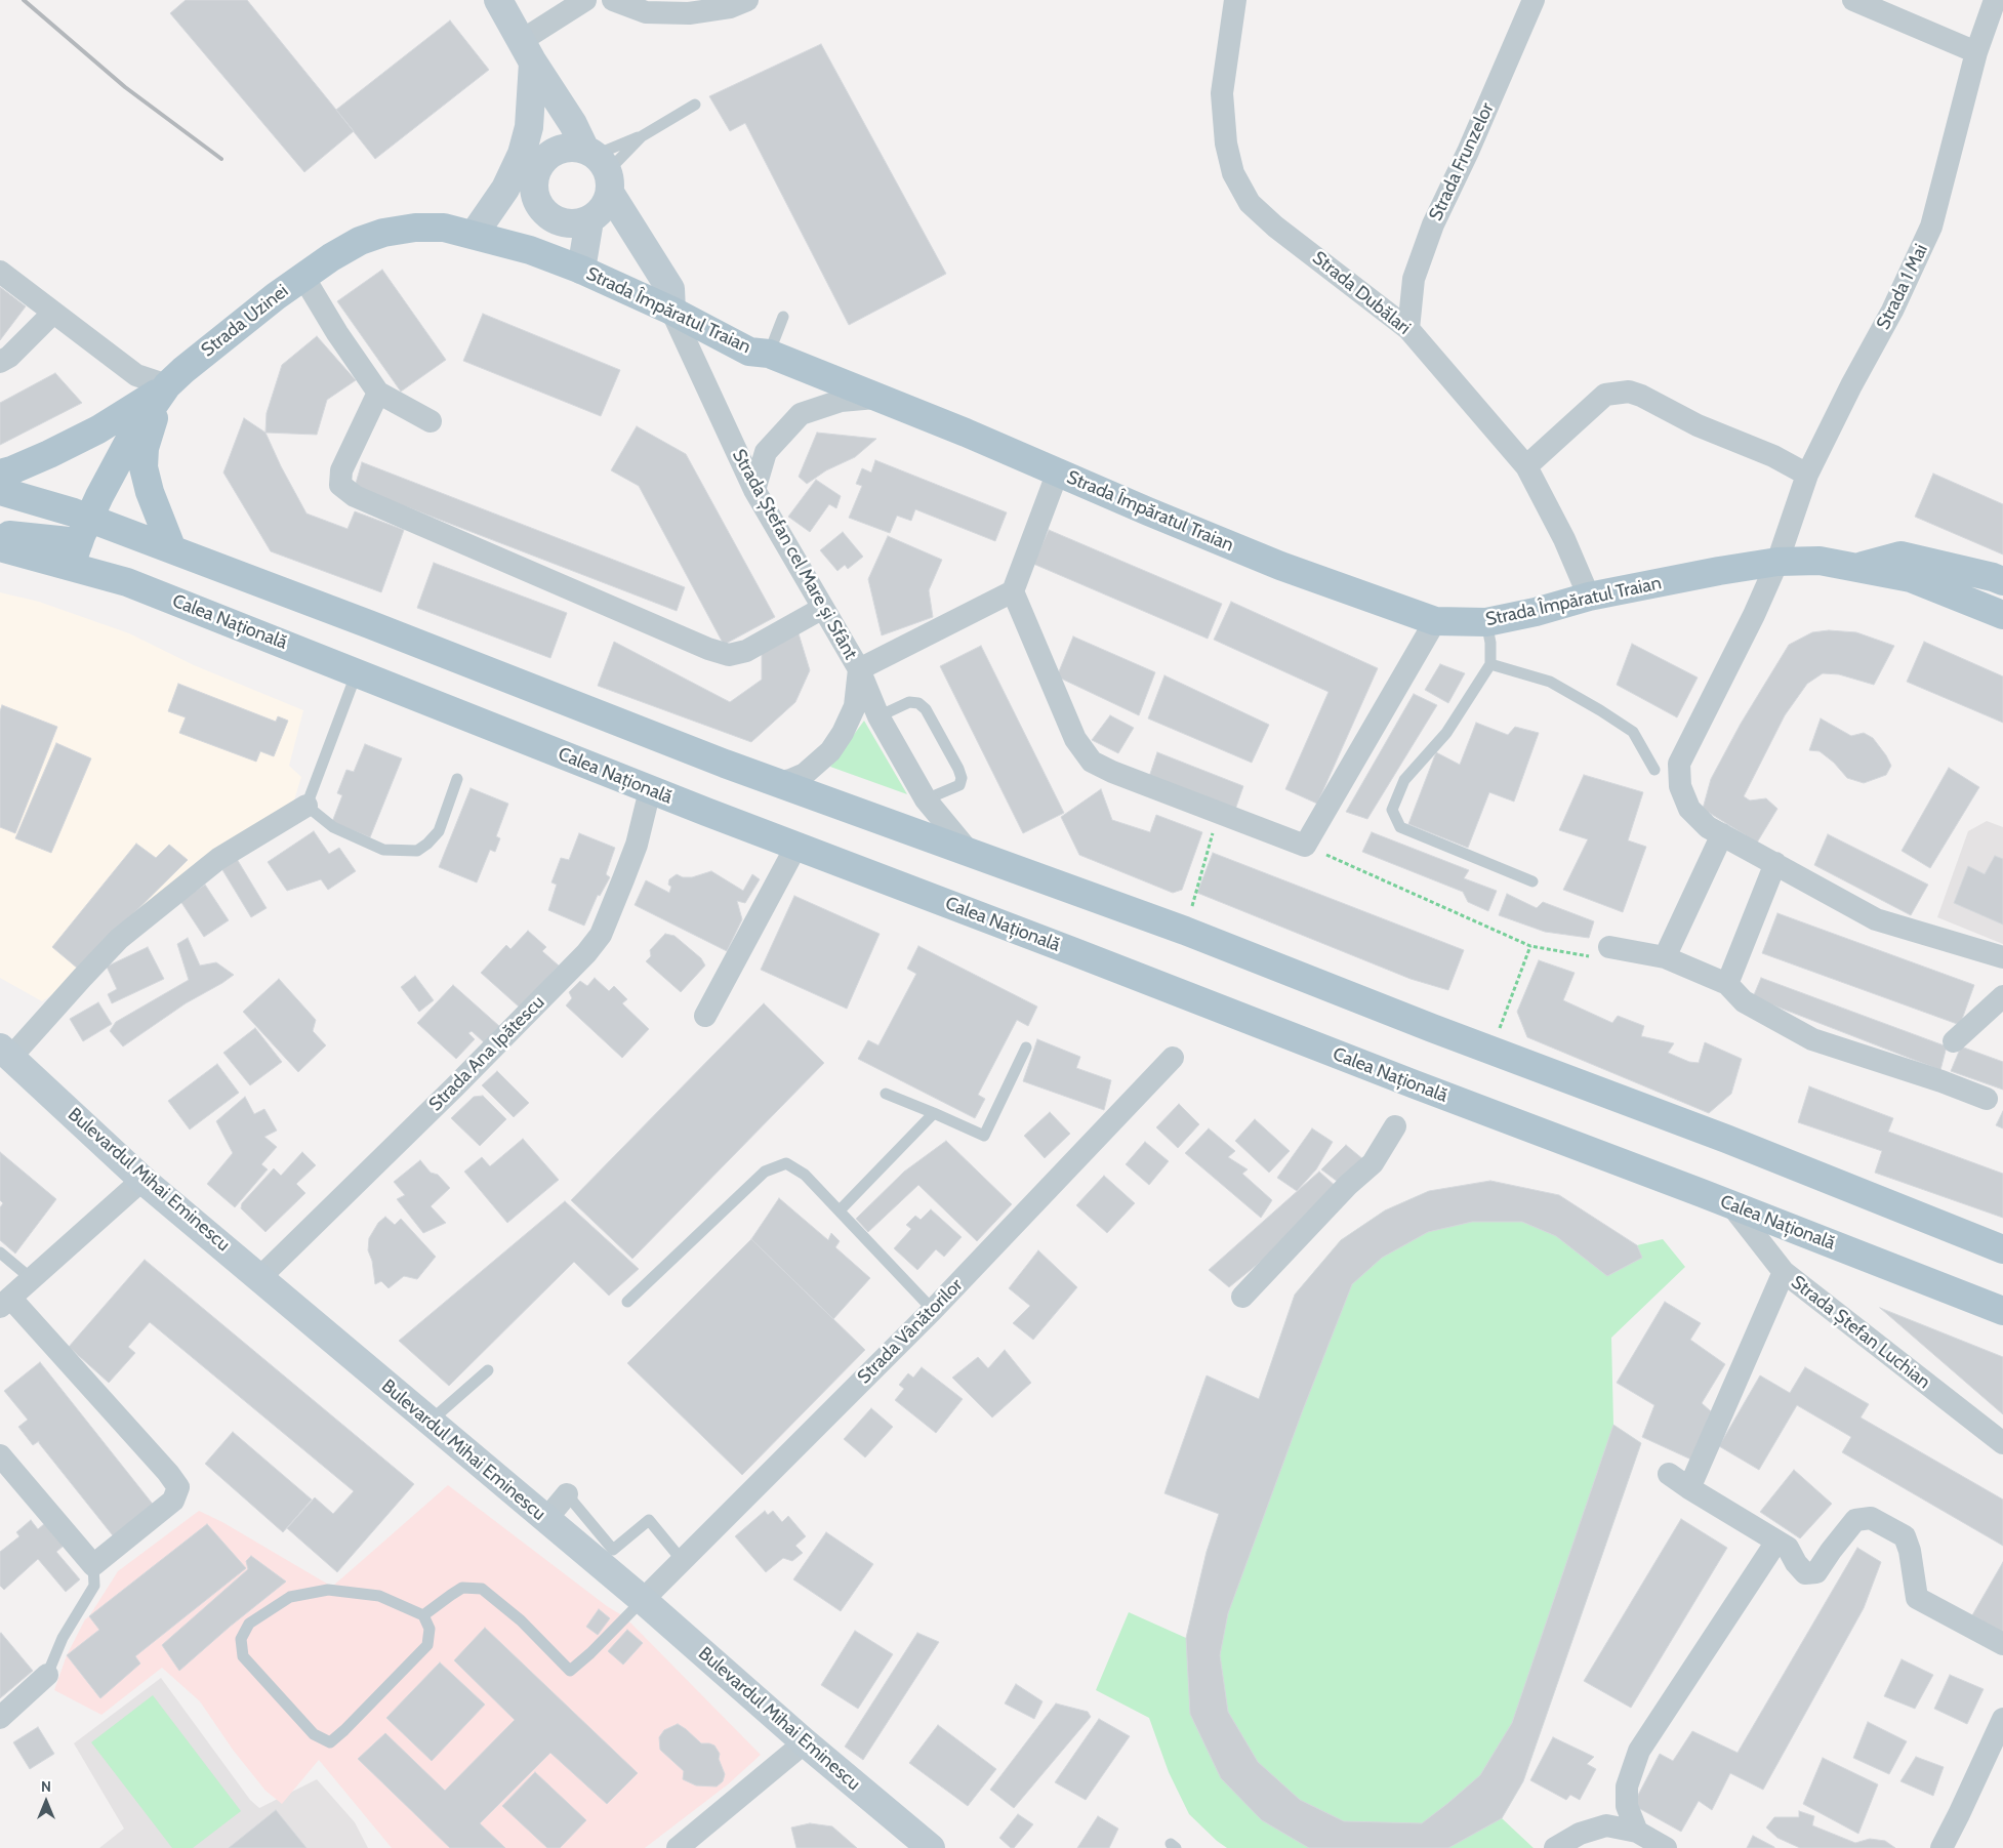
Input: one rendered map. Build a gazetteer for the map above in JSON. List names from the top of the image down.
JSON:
{
  "streets": {
    "main road": [
      "Strada Împăratul Traian",
      "Strada Uzinei",
      "Strada Ștefan cel Mare și Sfânt",
      "Calea Națională",
      "Bulevardul Mihai Eminescu"
    ],
    "street": [
      "Strada Frunzelor",
      "Strada 1 Mai",
      "Strada Dubălari",
      "Strada Ana Ipătescu",
      "Strada Vânătorilor",
      "Strada Ștefan Luchian"
    ]
  },
  "crossings": [
    ["Strada Frunzelor", "Strada Dubălari"],
    ["Strada 1 Mai", "Strada Împăratul Traian"],
    ["Strada Dubălari", "Strada Împăratul Traian"],
    ["Strada Împăratul Traian", "Strada Uzinei"],
    ["Strada Împăratul Traian", "Strada Ștefan cel Mare și Sfânt"],
    ["Strada Uzinei", "Calea Națională"],
    ["Strada Ștefan cel Mare și Sfânt", "Calea Națională"],
    ["Calea Națională", "Strada Ana Ipătescu"],
    ["Calea Națională", "Strada Ștefan Luchian"],
    ["Strada Ana Ipătescu", "Bulevardul Mihai Eminescu"],
    ["Bulevardul Mihai Eminescu", "Strada Vânătorilor"]
  ],
  "north": "top"
}
